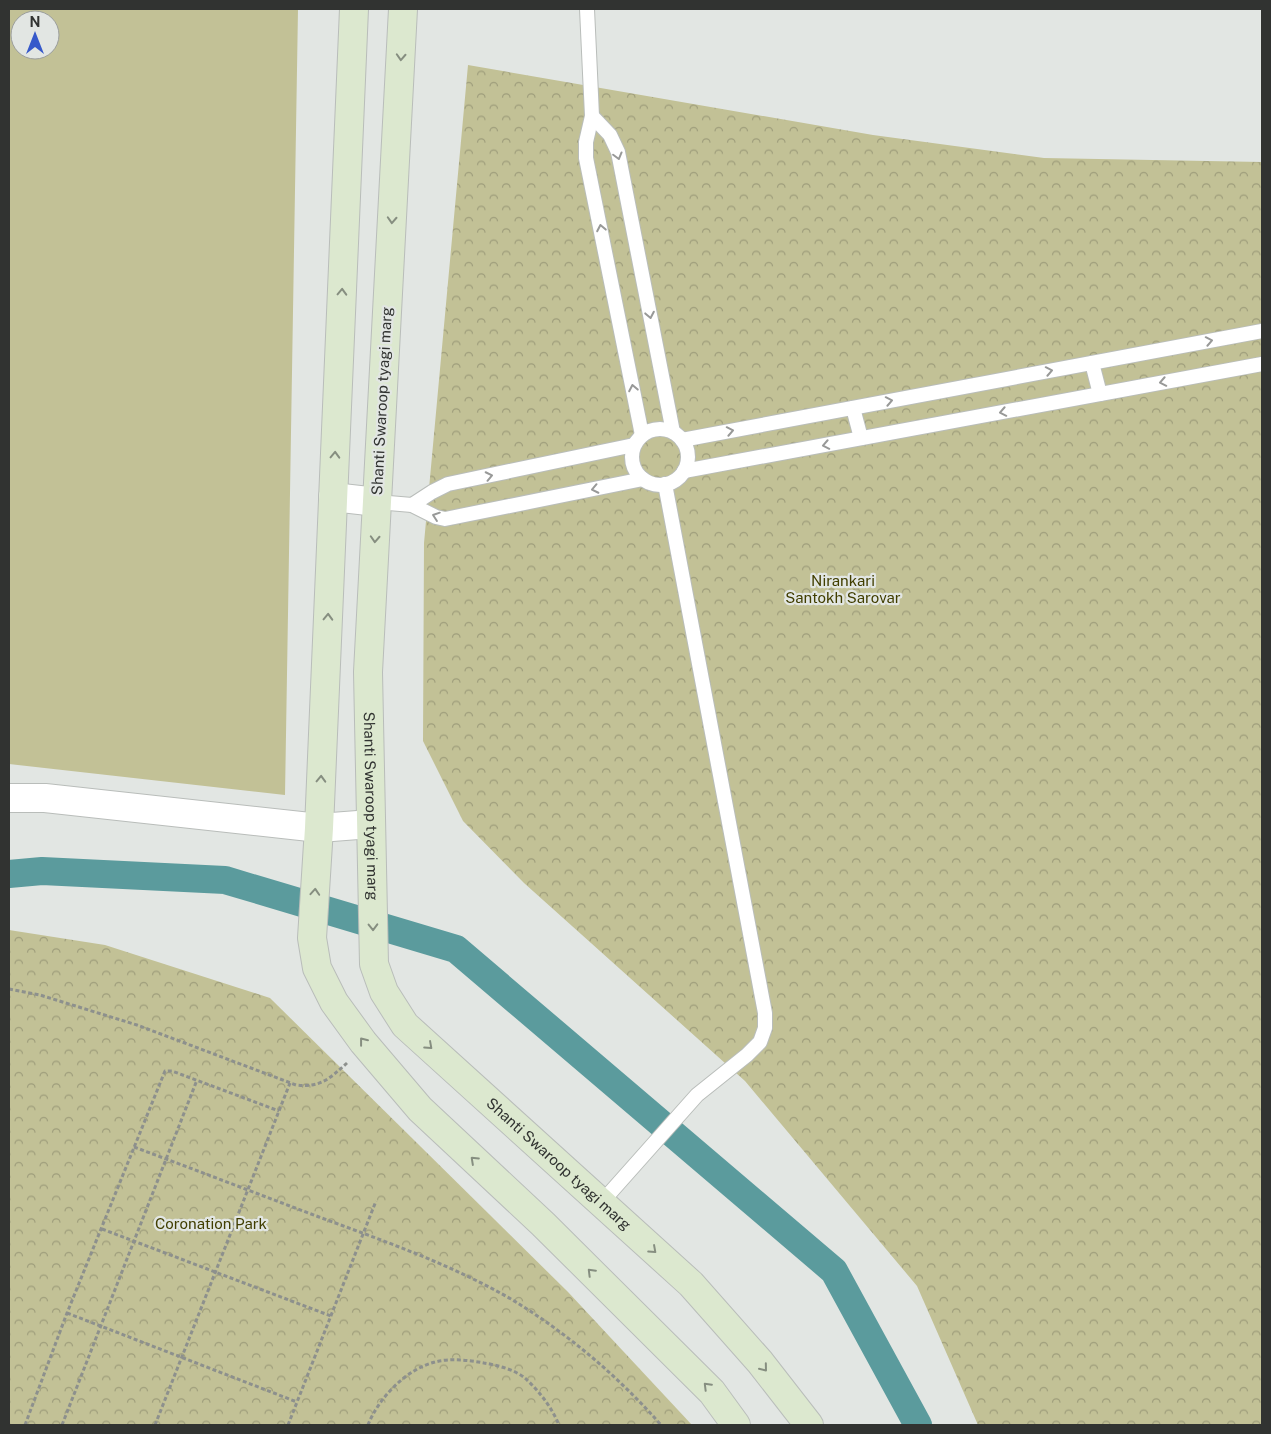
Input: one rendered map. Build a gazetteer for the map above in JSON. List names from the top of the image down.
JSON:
{
  "streets": {
    "main road": ["Shanti Swaroop tyagi marg"]
  },
  "parks": ["Nirankari Santokh Sarovar", "Coronation Park"],
  "north": "top"
}
